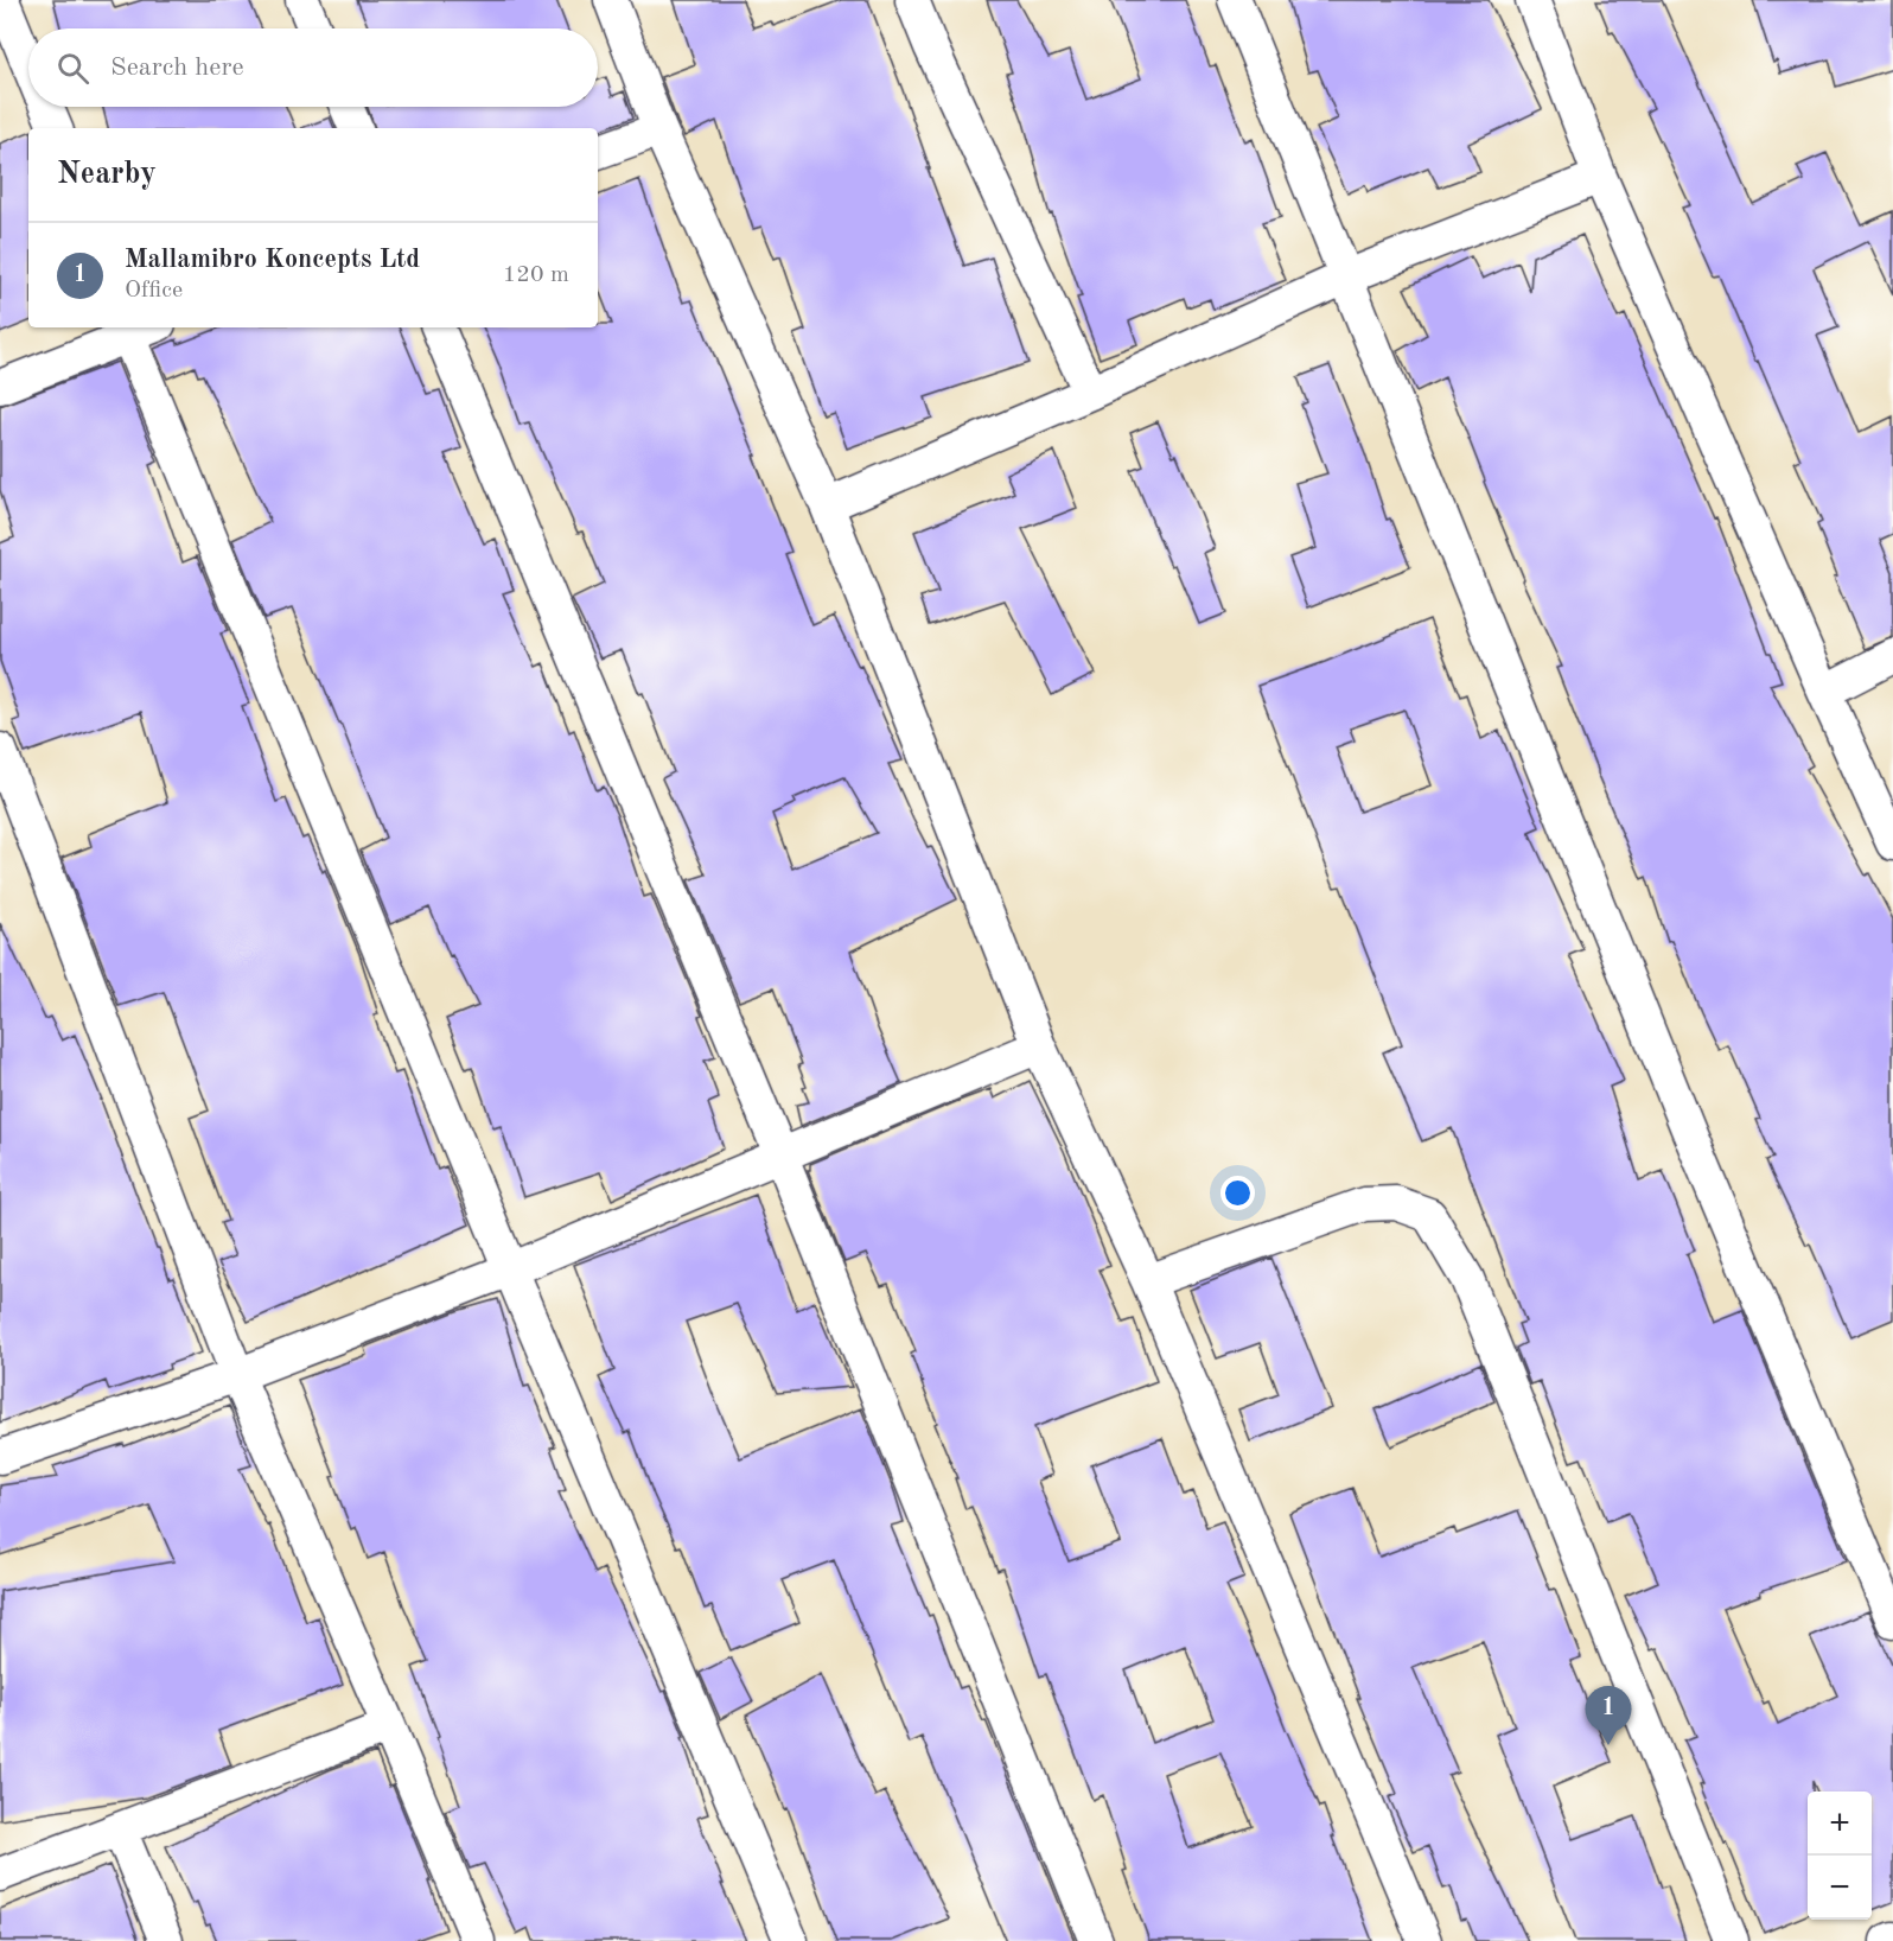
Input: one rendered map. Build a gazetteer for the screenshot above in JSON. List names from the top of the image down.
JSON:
{
  "page": {
    "search": "Search here",
    "heading": "Nearby",
    "list": [
      {
        "mark": "1",
        "name": "Mallamibro Koncepts Ltd",
        "note": "Office",
        "value": "120 m"
      }
    ],
    "pins": "1",
    "map_buttons": ["+", "−"]
  }
}
